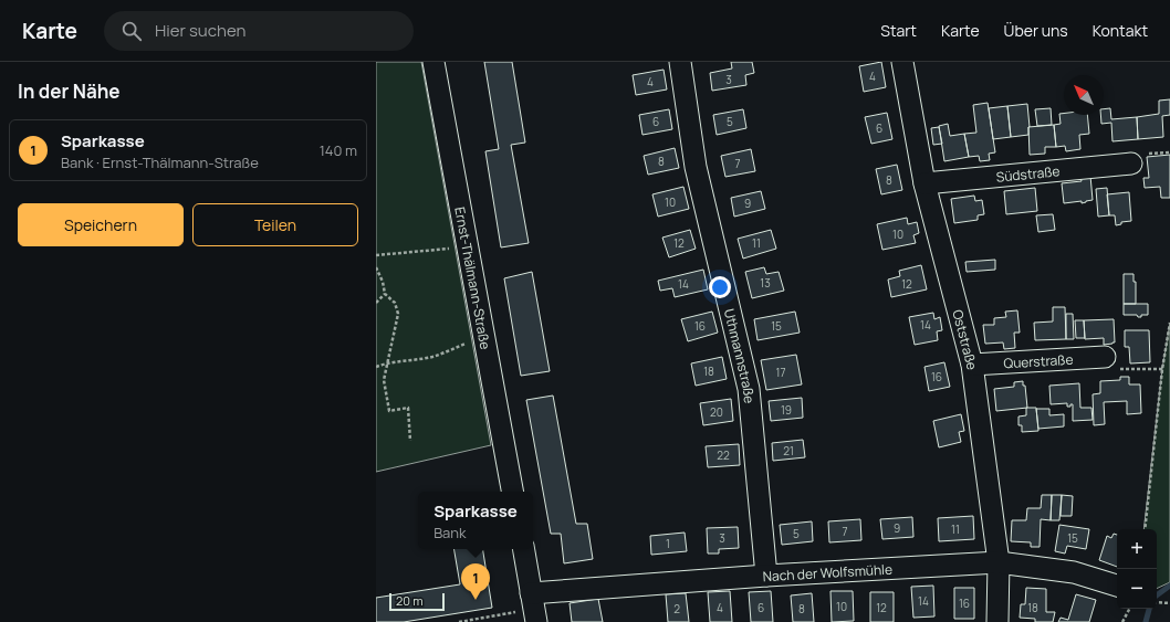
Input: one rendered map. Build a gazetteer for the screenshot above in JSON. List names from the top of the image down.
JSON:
{
  "streets": {
    "street": [
      "Südstraße",
      "Ernst-Thälmann-Straße",
      "Oststraße",
      "Uthmannstraße",
      "Querstraße",
      "Nach der Wolfsmühle"
    ]
  },
  "crossings": [
    ["Südstraße", "Oststraße"],
    ["Oststraße", "Querstraße"],
    ["Oststraße", "Nach der Wolfsmühle"],
    ["Uthmannstraße", "Nach der Wolfsmühle"]
  ],
  "house_numbers": [
    "4",
    "3",
    "4",
    "6",
    "5",
    "6",
    "8",
    "7",
    "8",
    "10",
    "9",
    "10",
    "12",
    "11",
    "13",
    "14",
    "12",
    "14",
    "16",
    "15",
    "18",
    "17",
    "16",
    "19",
    "20",
    "21",
    "22",
    "9",
    "11",
    "7",
    "5",
    "3",
    "15",
    "1",
    "14",
    "16",
    "10",
    "4",
    "6",
    "12",
    "18",
    "2",
    "8"
  ],
  "scale_bar": "20 m",
  "north": "top left",
  "page": {
    "header": "Karte",
    "search": "Hier suchen",
    "nav": [
      "Start",
      "Karte",
      "Über uns",
      "Kontakt"
    ],
    "heading": "In der Nähe",
    "list": [
      {
        "mark": "1",
        "name": "Sparkasse",
        "note": "Bank · Ernst-Thälmann-Straße",
        "value": "140 m"
      }
    ],
    "buttons": ["Speichern", "Teilen"],
    "popup": ["Sparkasse", "Bank"],
    "map_buttons": ["+", "−"],
    "pins": "1",
    "scale": "20 m"
  }
}
